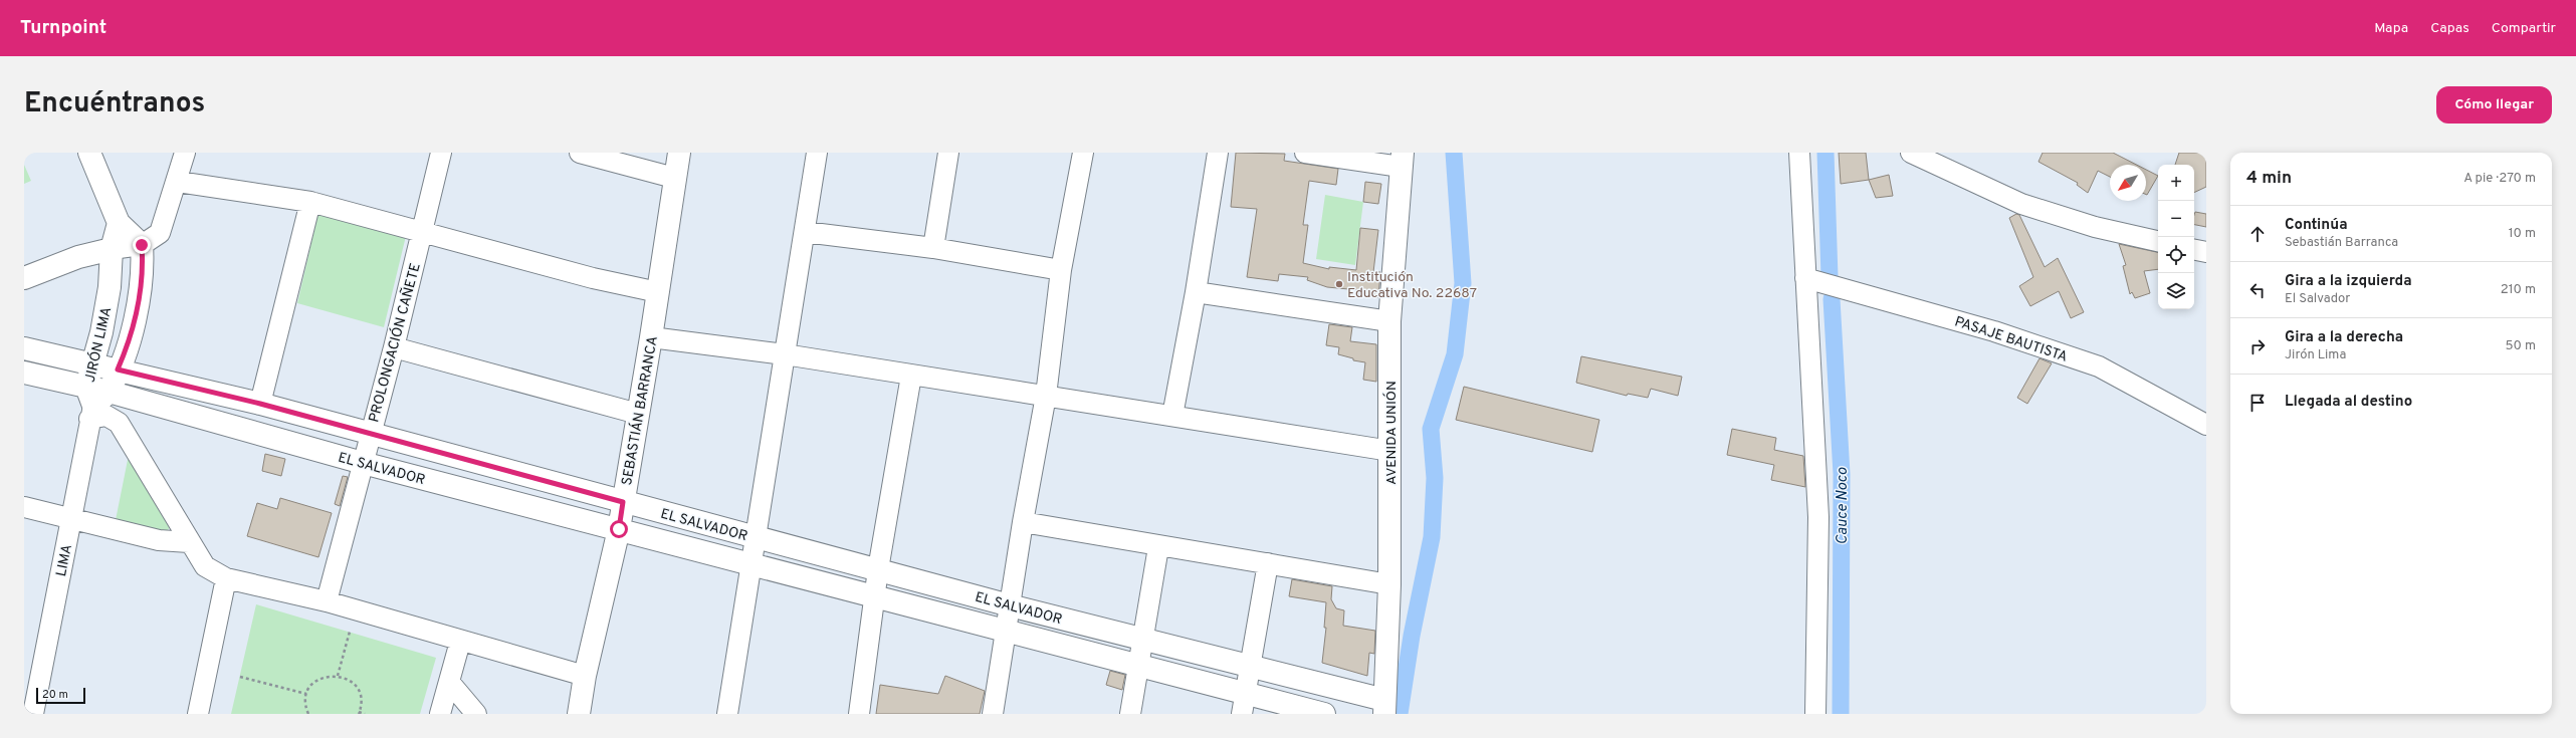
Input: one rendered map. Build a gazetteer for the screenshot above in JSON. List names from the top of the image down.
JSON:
{
  "streets": {
    "street": [
      "PASAJE BAUTISTA",
      "PROLONGACIÓN CAÑETE",
      "JIRÓN LIMA",
      "SEBASTIÁN BARRANCA",
      "AVENIDA UNIÓN",
      "EL SALVADOR",
      "LIMA"
    ]
  },
  "crossings": [
    ["PROLONGACIÓN CAÑETE", "EL SALVADOR"],
    ["JIRÓN LIMA", "EL SALVADOR"],
    ["JIRÓN LIMA", "LIMA"],
    ["SEBASTIÁN BARRANCA", "EL SALVADOR"],
    ["AVENIDA UNIÓN", "EL SALVADOR"],
    ["EL SALVADOR", "LIMA"]
  ],
  "water": ["Cauce Noco"],
  "places": ["Institución Educativa No. 22687"],
  "scale_bar": "20 m",
  "north": "bottom left",
  "page": {
    "header": "Turnpoint",
    "nav": ["Mapa", "Capas", "Compartir"],
    "title": "Encuéntranos",
    "buttons": "Cómo llegar",
    "heading": ["4 min", "A pie · 270 m"],
    "map_buttons": ["+", "−"],
    "list": [
      ["Continúa", "Sebastián Barranca", "10 m"],
      ["Gira a la izquierda", "El Salvador", "210 m"],
      ["Gira a la derecha", "Jirón Lima", "50 m"],
      "Llegada al destino"
    ],
    "scale": "20 m"
  }
}
